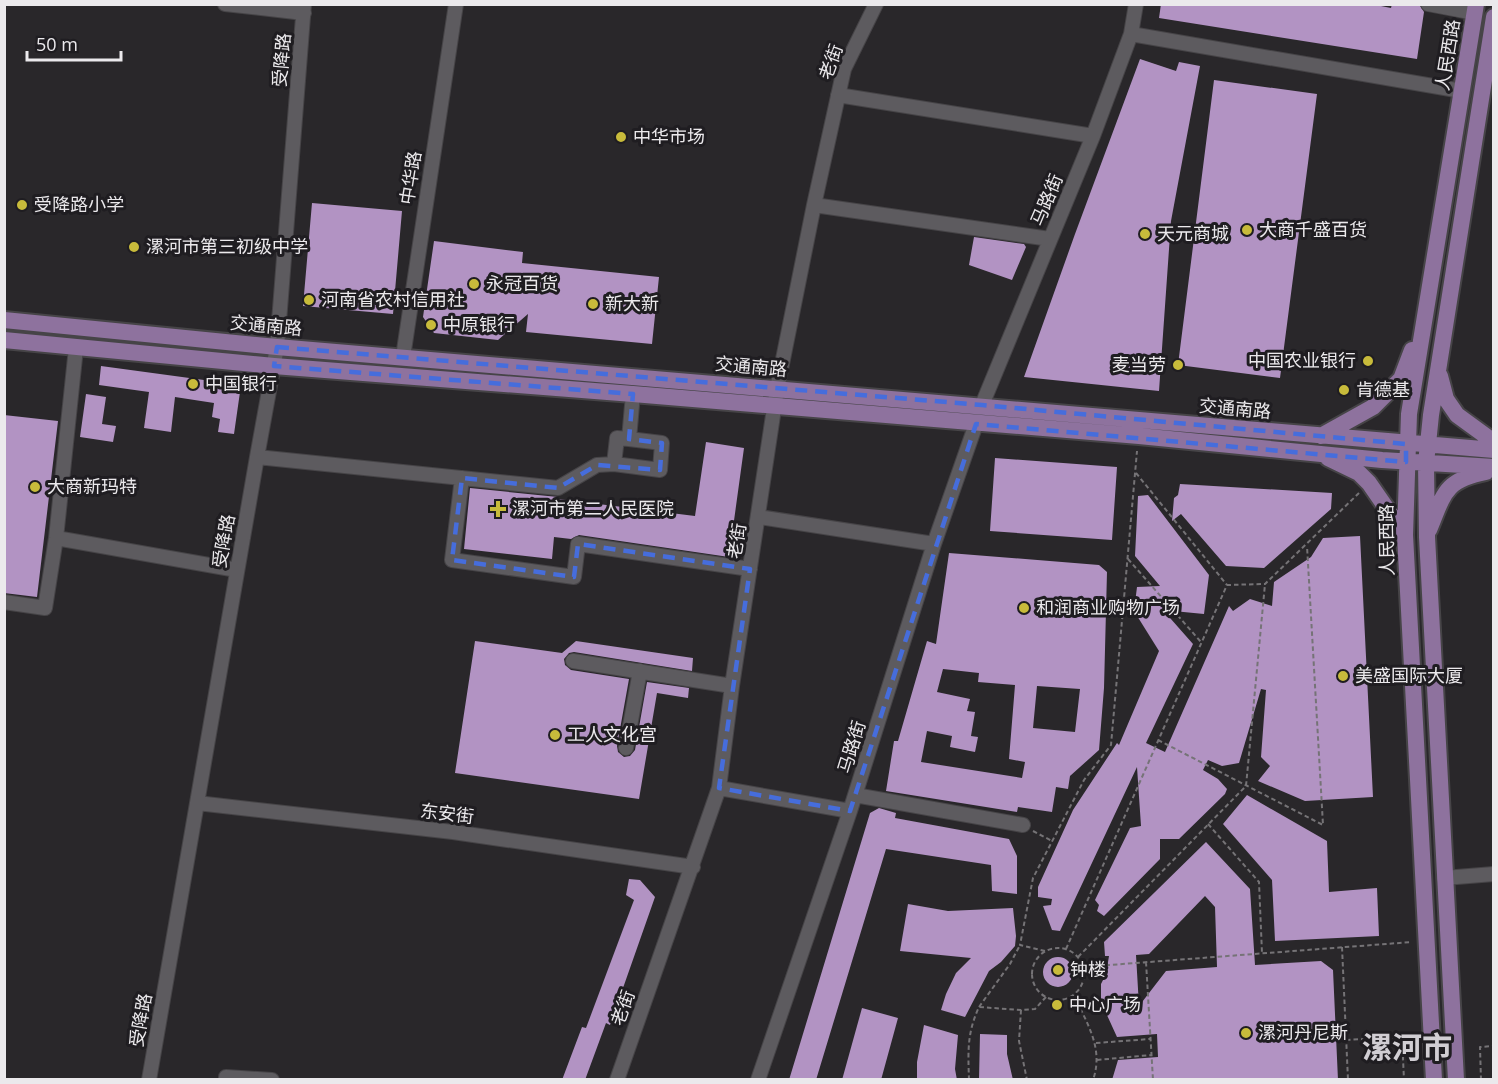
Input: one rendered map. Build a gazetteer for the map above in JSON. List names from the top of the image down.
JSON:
{
  "streets": {
    "main road": ["人民西路", "交通南路"],
    "street": [
      "受降路",
      "老街",
      "中华路",
      "马路街",
      "东安街"
    ]
  },
  "crossings": [
    ["人民西路", "交通南路"],
    ["受降路", "交通南路"],
    ["受降路", "东安街"],
    ["老街", "交通南路"],
    ["老街", "东安街"],
    ["中华路", "交通南路"],
    ["马路街", "交通南路"]
  ],
  "districts": ["漯河市"],
  "places": {
    "other": [
      "中华市场",
      "受降路小学",
      "大商千盛百货",
      "天元商城",
      "漯河市第三初级中学",
      "永冠百货",
      "河南省农村信用社",
      "新大新",
      "中原银行",
      "中国农业银行",
      "麦当劳",
      "中国银行",
      "肯德基",
      "大商新玛特",
      "和润商业购物广场",
      "美盛国际大厦",
      "工人文化宫",
      "钟楼",
      "中心广场",
      "漯河丹尼斯"
    ],
    "health": ["漯河市第二人民医院"]
  },
  "scale_bar": "50 m"
}
